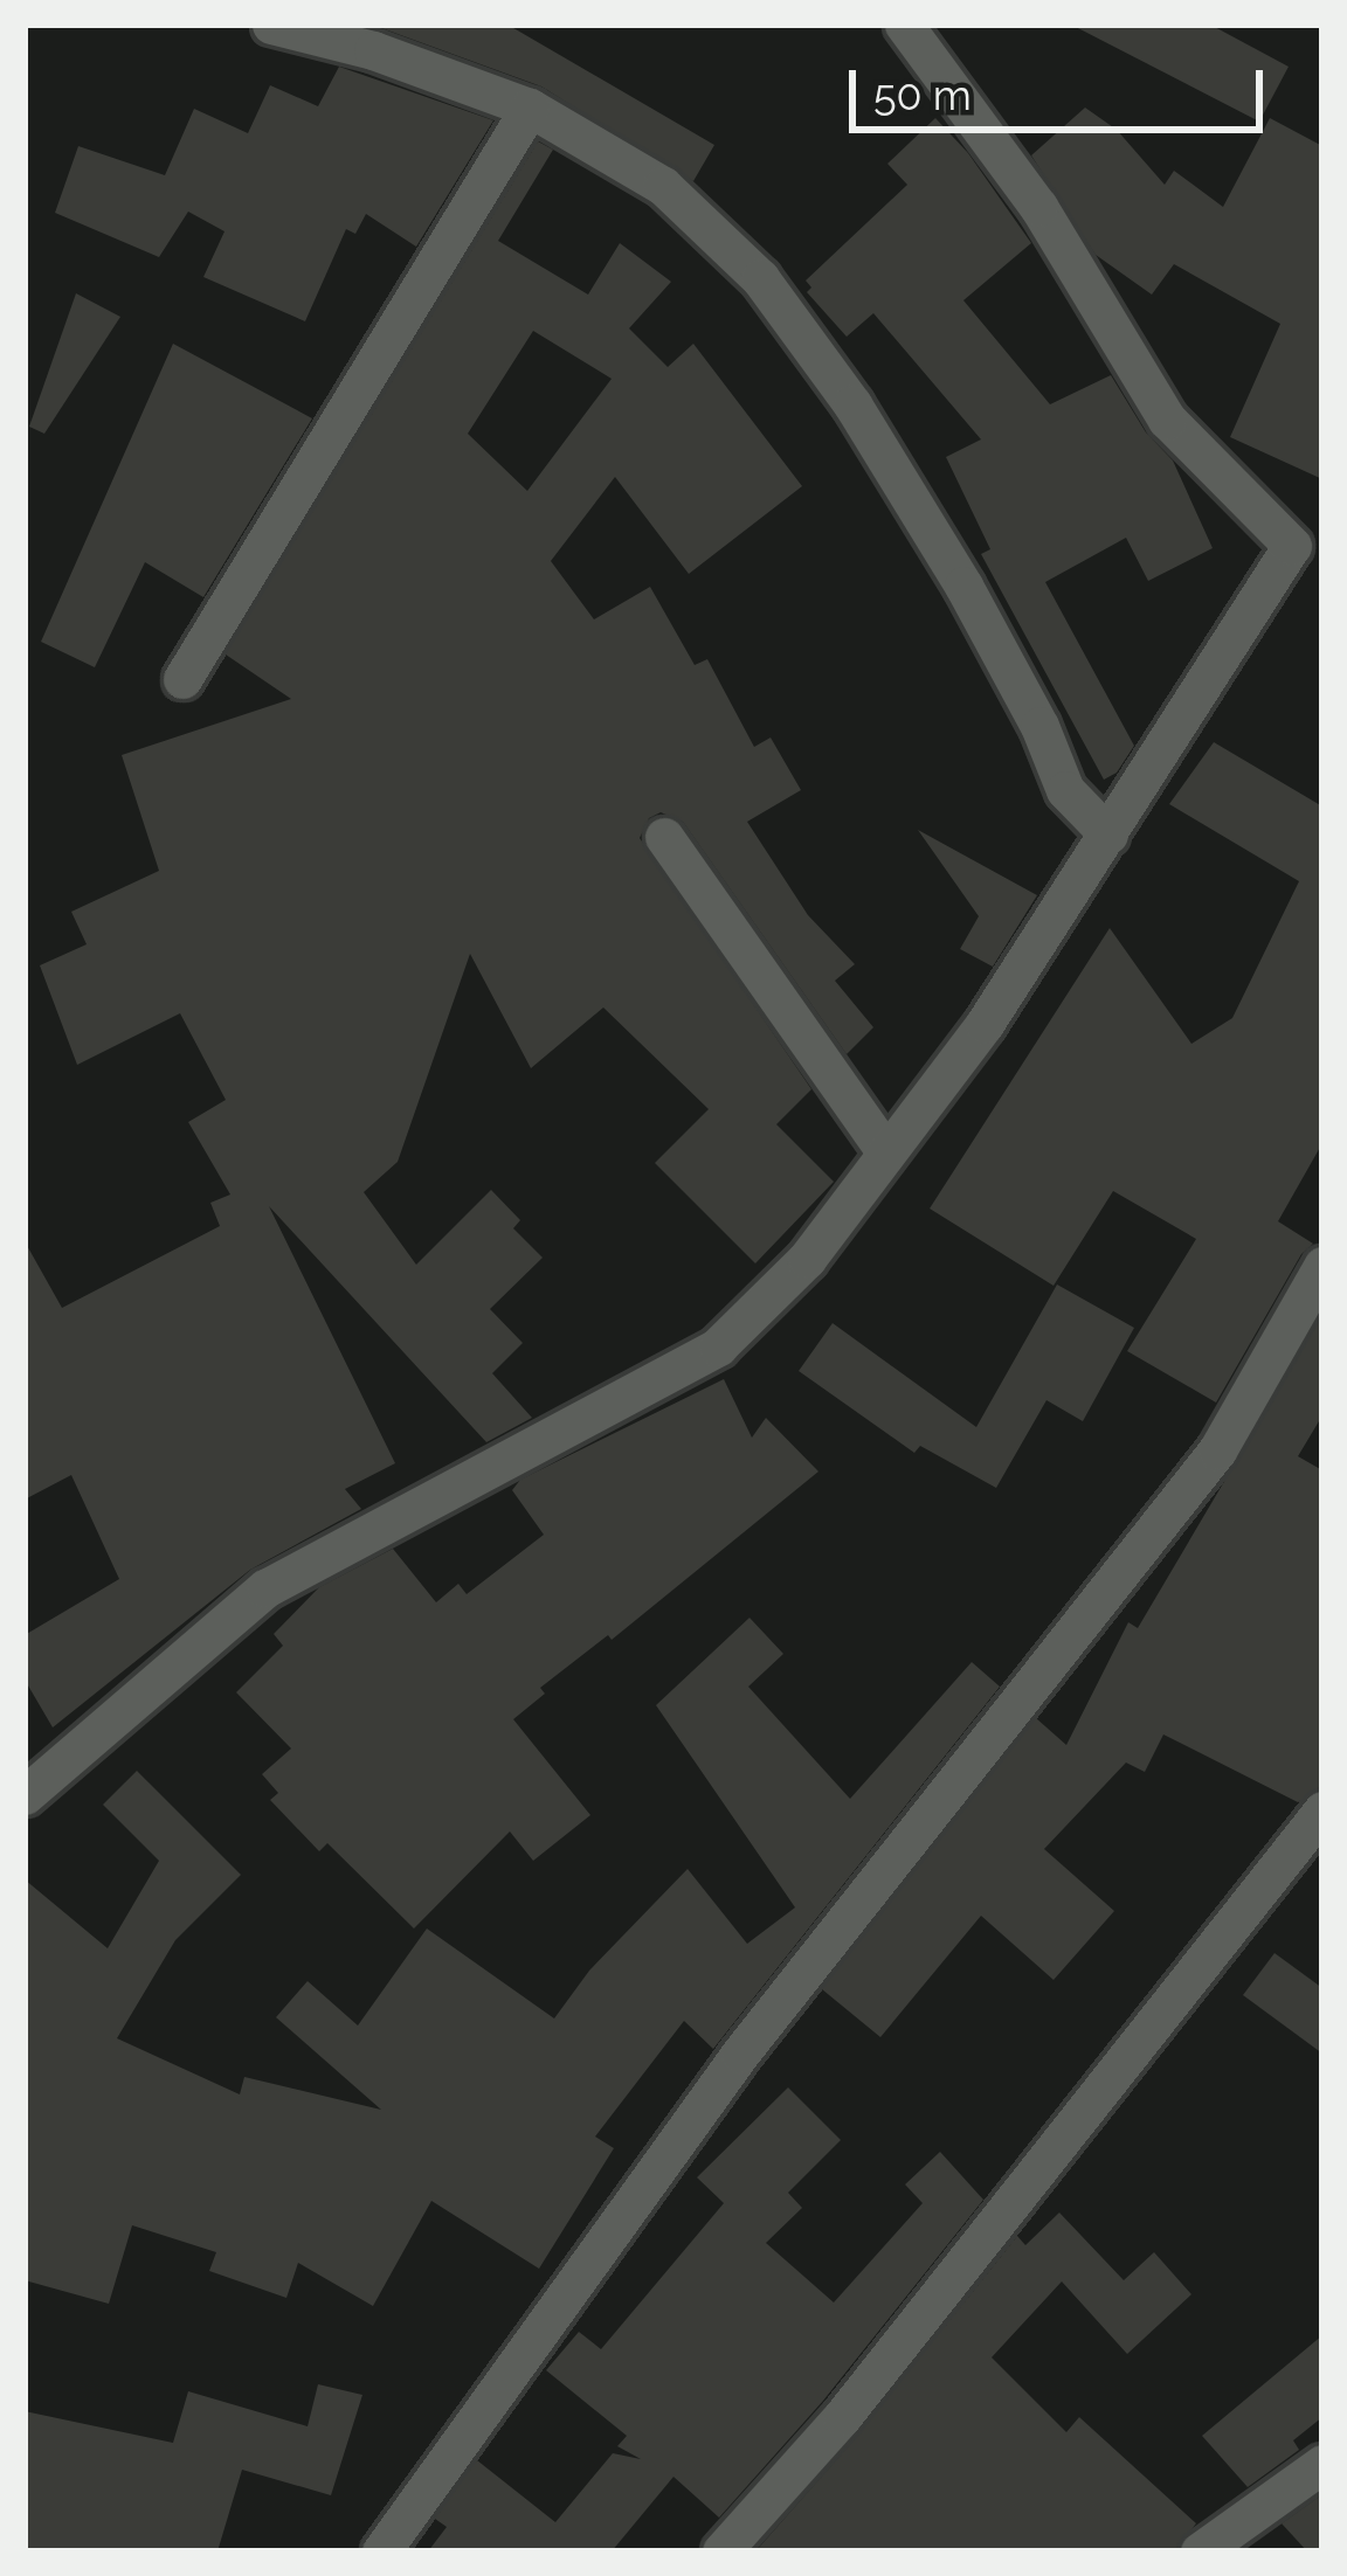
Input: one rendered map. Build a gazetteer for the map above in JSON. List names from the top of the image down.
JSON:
{
  "scale_bar": "50 m"
}
